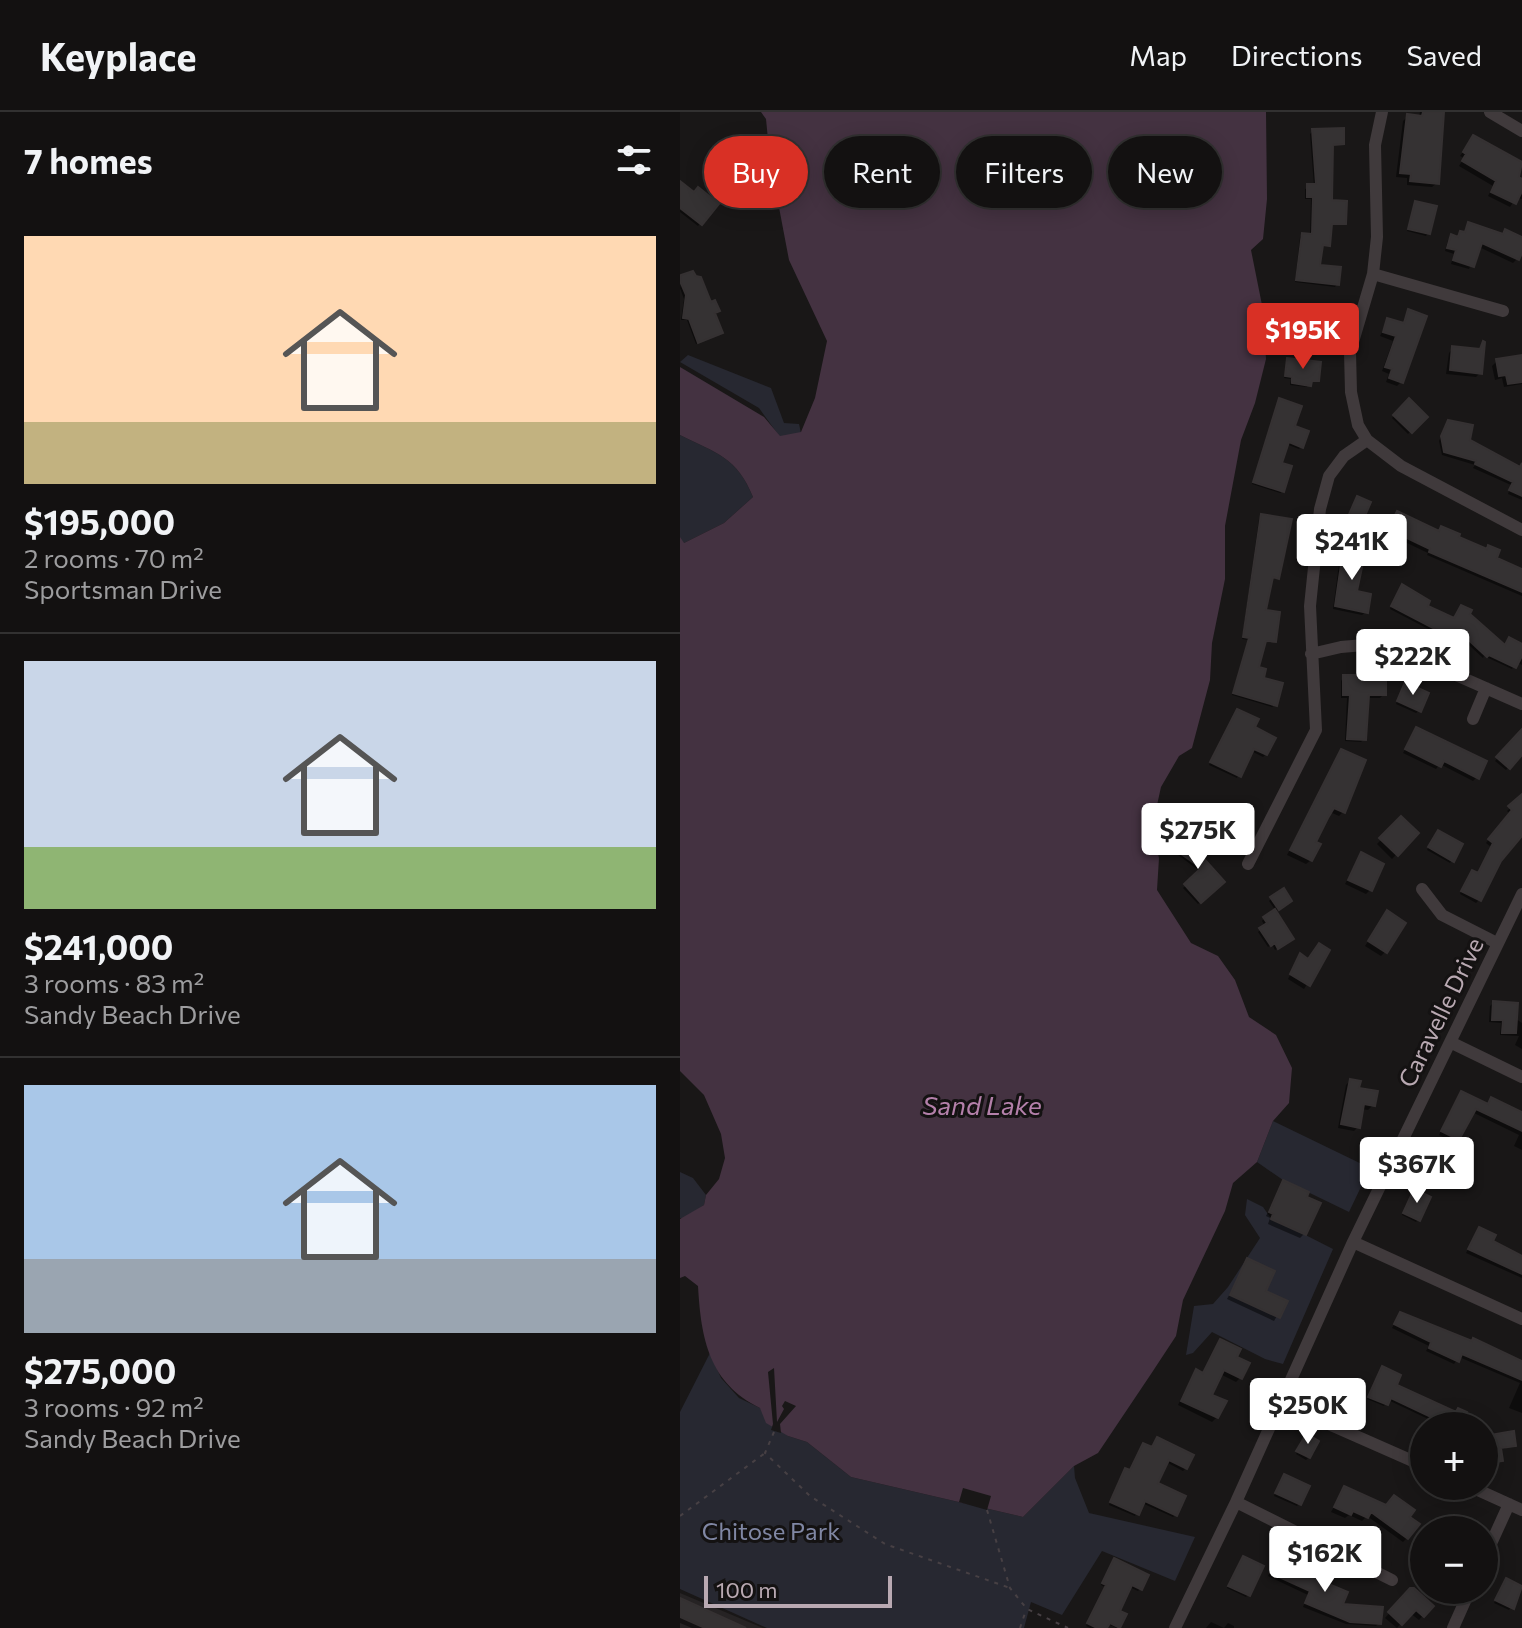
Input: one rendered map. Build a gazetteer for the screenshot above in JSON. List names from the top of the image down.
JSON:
{
  "streets": {
    "street": ["Caravelle Drive"]
  },
  "water": ["Sand Lake"],
  "parks": ["Chitose Park"],
  "scale_bar": "100 m",
  "page": {
    "header": "Keyplace",
    "nav": ["Map", "Directions", "Saved"],
    "heading": "7 homes",
    "chip": [
      "Buy",
      "Rent",
      "Filters",
      "New"
    ],
    "list": [
      {
        "name": "$195,000",
        "note": "2 rooms · 70 m² · Sportsman Drive"
      },
      {
        "name": "$241,000",
        "note": "3 rooms · 83 m² · Sandy Beach Drive"
      },
      {
        "name": "$275,000",
        "note": "3 rooms · 92 m² · Sandy Beach Drive"
      }
    ],
    "price": [
      "$195K",
      "$241K",
      "$222K",
      "$275K",
      "$367K",
      "$250K",
      "$162K"
    ],
    "map_buttons": ["+", "−"],
    "scale": "100 m"
  }
}
